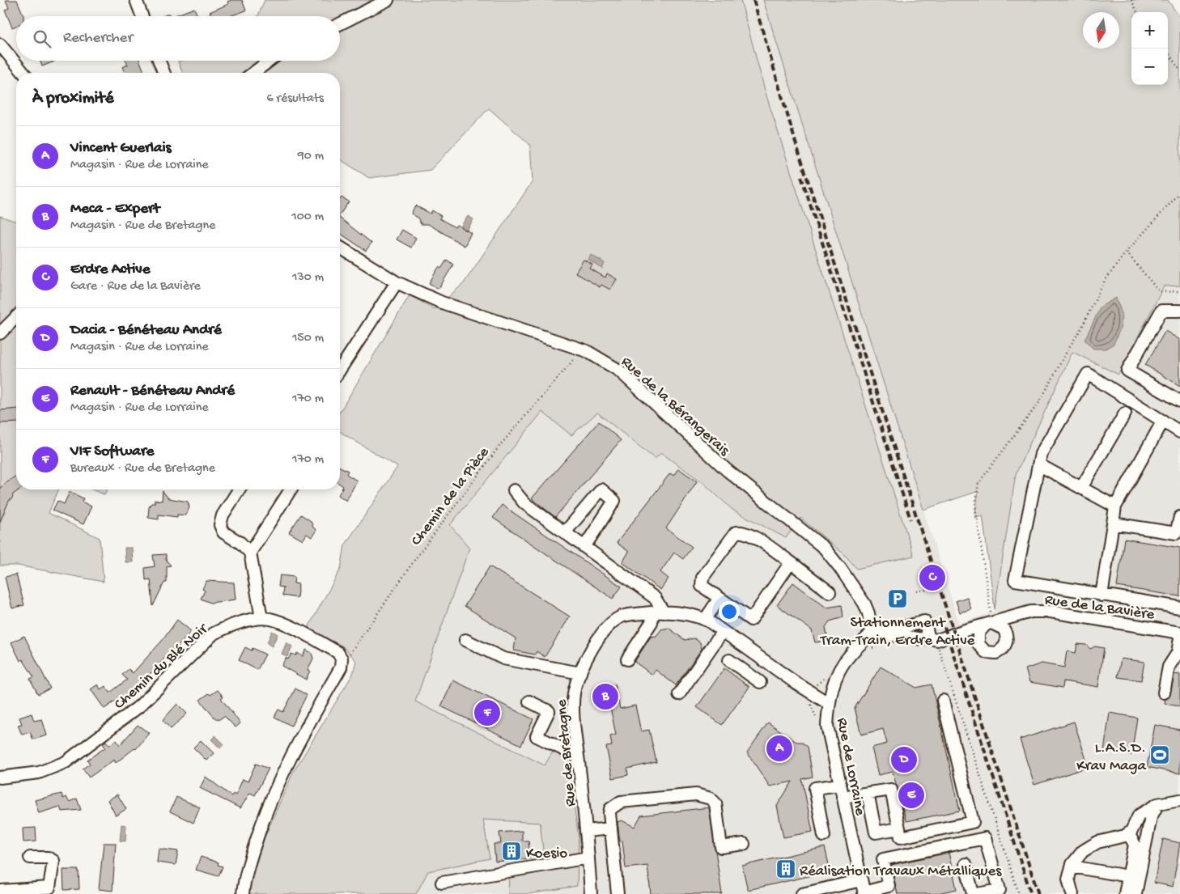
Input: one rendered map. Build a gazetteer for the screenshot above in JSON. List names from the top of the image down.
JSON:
{
  "streets": {
    "street": [
      "Rue de la Bérangerais",
      "Rue de la Bavière",
      "Chemin du Blé Noir",
      "Rue de Bretagne",
      "Rue de Lorraine"
    ],
    "path": ["Chemin de la Pièce"]
  },
  "crossings": [
    ["Rue de la Bérangerais", "Chemin de la Pièce"],
    ["Rue de la Bérangerais", "Rue de Lorraine"],
    ["Chemin de la Pièce", "Chemin du Blé Noir"],
    ["Rue de Bretagne", "Rue de Lorraine"]
  ],
  "places": {
    "parking": ["Stationnement Tram-Train, Erdre Active"],
    "sports": ["L.A.S.D. Krav Maga"],
    "building": ["Koesio", "Réalisation Travaux Métalliques"]
  },
  "north": "bottom",
  "page": {
    "map_buttons": ["+", "−"],
    "search": "Rechercher",
    "heading": ["À proximité", "6 résultats"],
    "list": [
      {
        "mark": "A",
        "name": "Vincent Guerlais",
        "note": "Magasin · Rue de Lorraine",
        "value": "90 m"
      },
      {
        "mark": "B",
        "name": "Meca - Expert",
        "note": "Magasin · Rue de Bretagne",
        "value": "100 m"
      },
      {
        "mark": "C",
        "name": "Erdre Active",
        "note": "Gare · Rue de la Bavière",
        "value": "130 m"
      },
      {
        "mark": "D",
        "name": "Dacia - Bénéteau André",
        "note": "Magasin · Rue de Lorraine",
        "value": "150 m"
      },
      {
        "mark": "E",
        "name": "Renault - Bénéteau André",
        "note": "Magasin · Rue de Lorraine",
        "value": "170 m"
      },
      {
        "mark": "F",
        "name": "VIF Software",
        "note": "Bureaux · Rue de Bretagne",
        "value": "170 m"
      }
    ],
    "pins": [
      "C",
      "B",
      "F",
      "A",
      "D",
      "E"
    ]
  }
}
